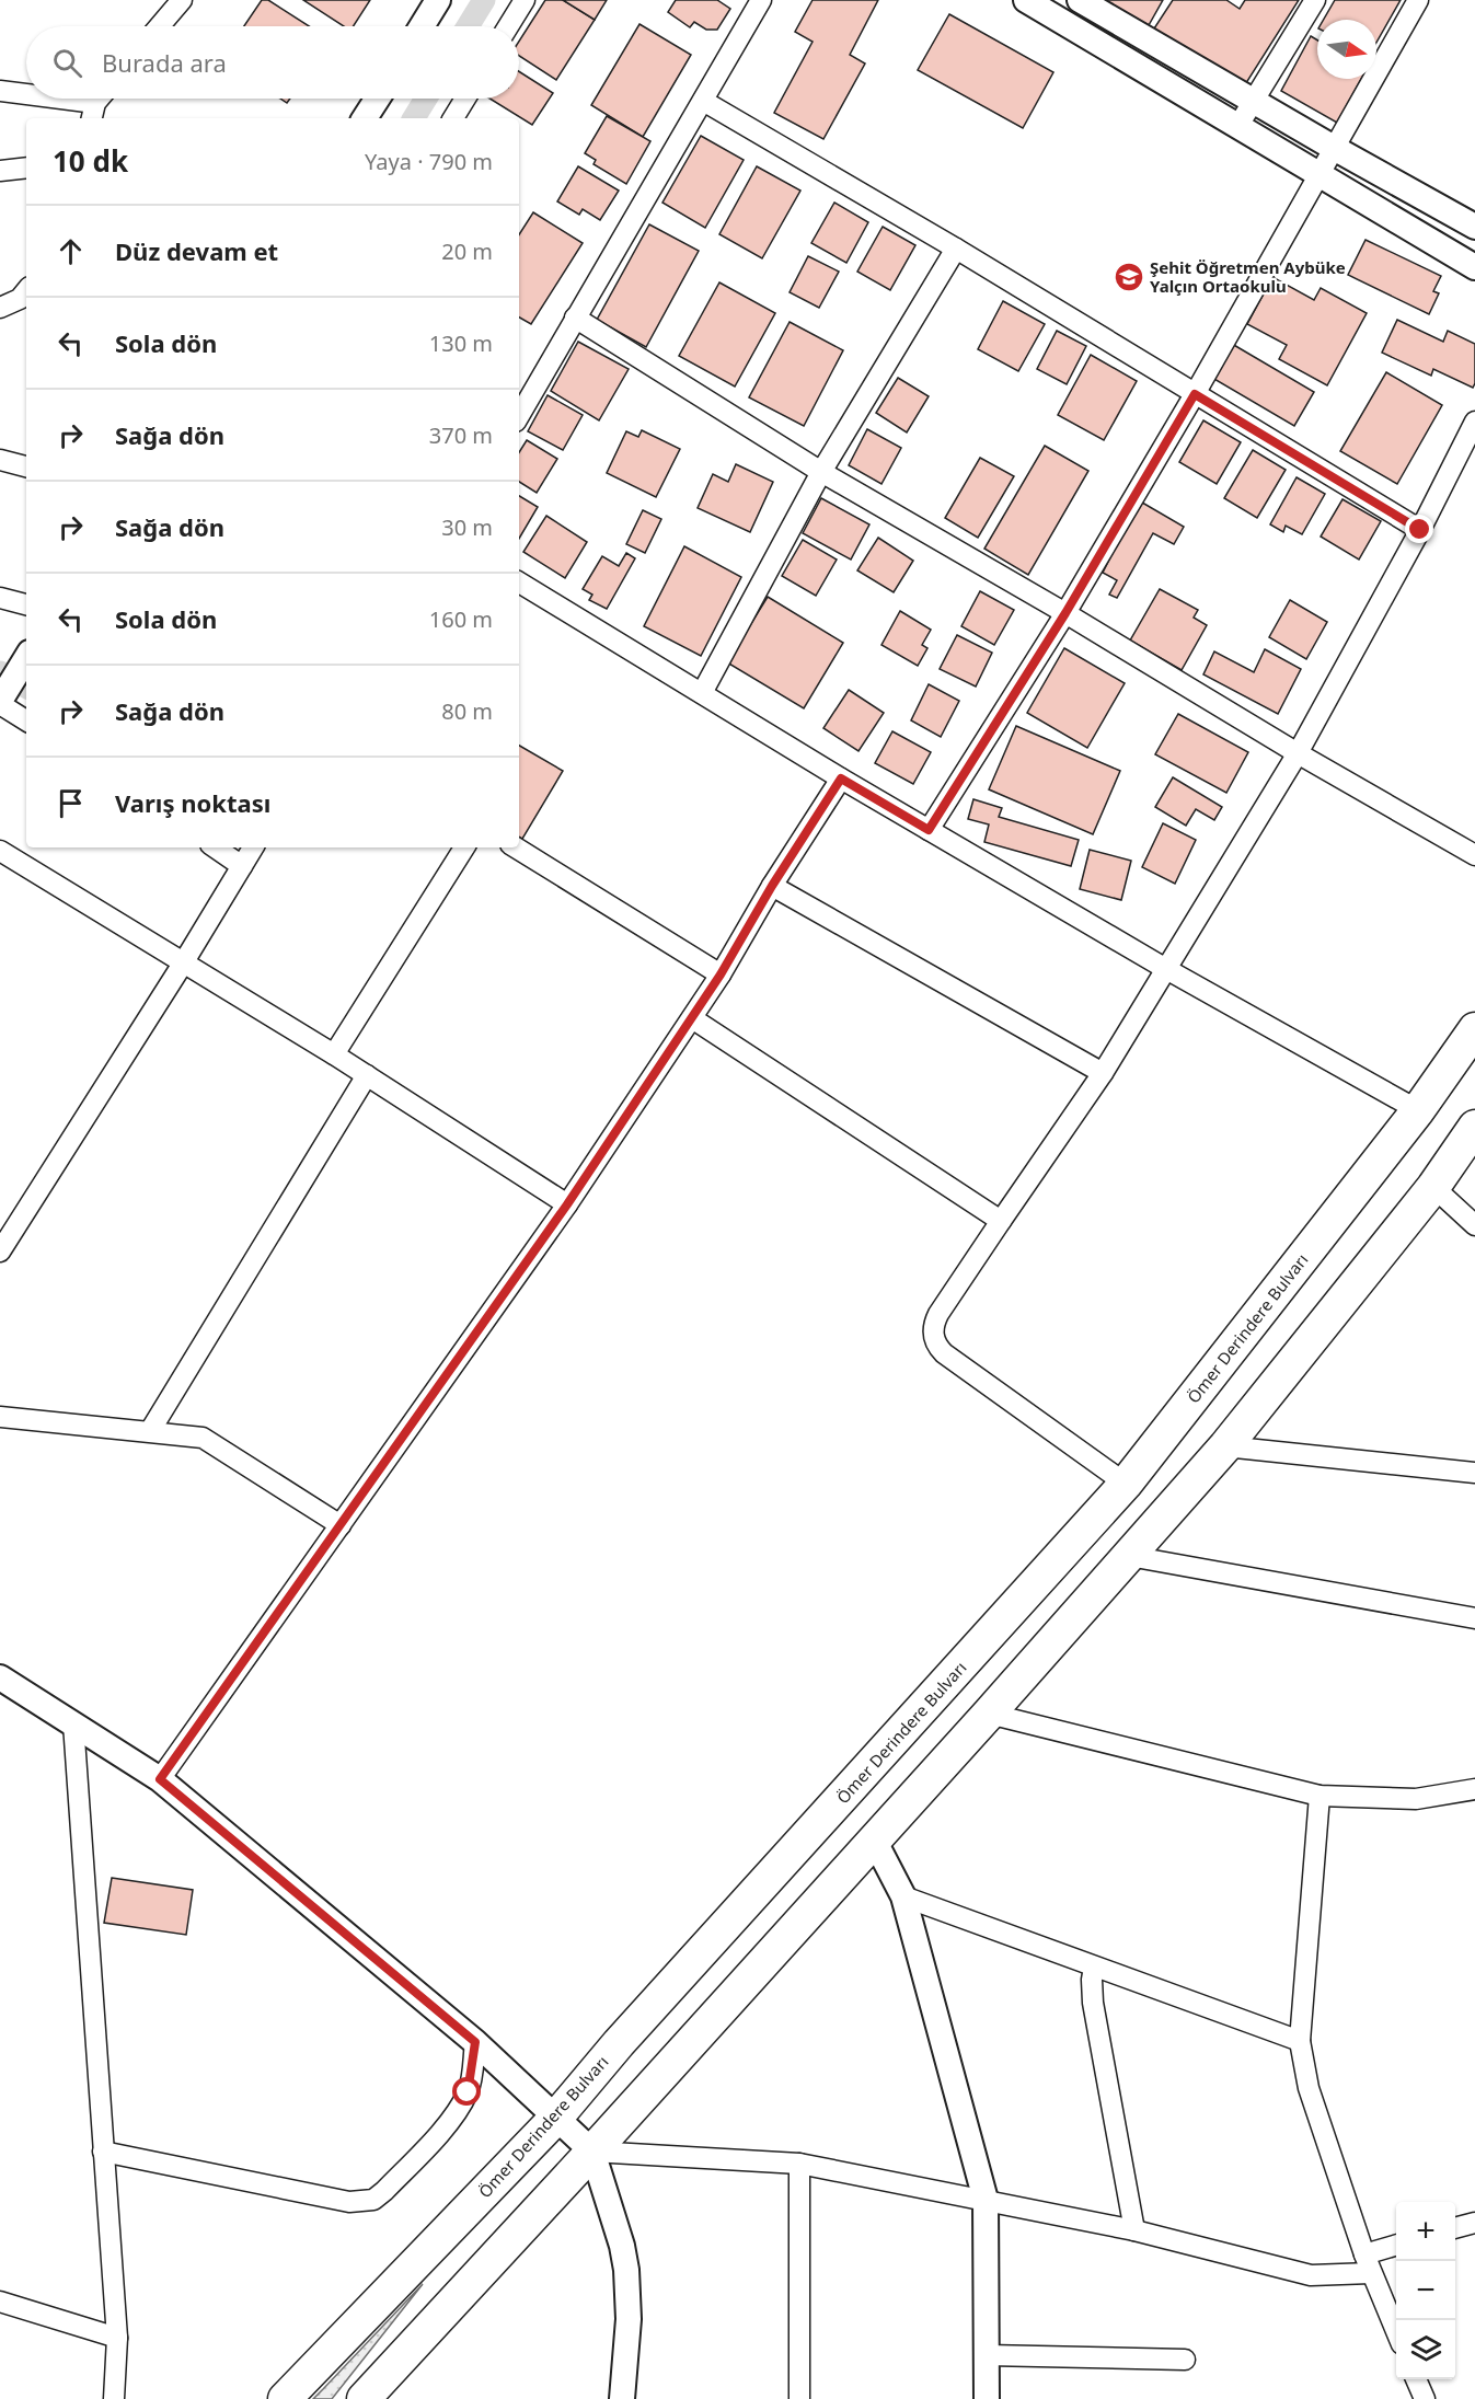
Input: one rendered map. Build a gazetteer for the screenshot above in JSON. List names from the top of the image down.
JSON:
{
  "streets": {
    "highway": ["Ömer Derindere Bulvarı"]
  },
  "places": {
    "school or university": ["Şehit Öğretmen Aybüke Yalçın Ortaokulu"]
  },
  "north": "right",
  "page": {
    "search": "Burada ara",
    "heading": ["10 dk", "Yaya · 790 m"],
    "list": [
      ["Düz devam et", "20 m"],
      ["Sola dön", "130 m"],
      ["Sağa dön", "370 m"],
      ["Sağa dön", "30 m"],
      ["Sola dön", "160 m"],
      ["Sağa dön", "80 m"],
      "Varış noktası"
    ],
    "map_buttons": ["+", "−"]
  }
}
